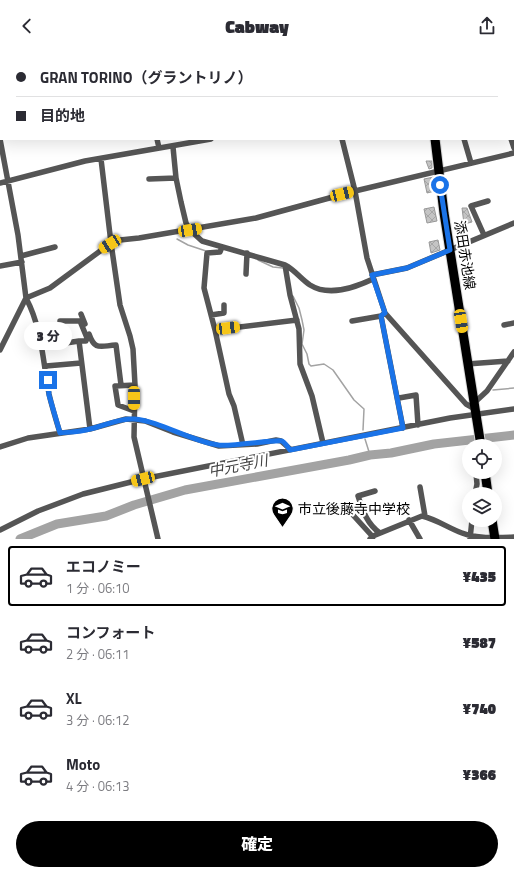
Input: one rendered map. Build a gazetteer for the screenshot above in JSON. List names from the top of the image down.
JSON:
{
  "streets": {
    "main road": ["添田赤池線"]
  },
  "water": ["中元寺川"],
  "places": {
    "school or university": ["市立後藤寺中学校"]
  },
  "page": {
    "header": "Cabway",
    "banner": ["GRAN TORINO（グラントリノ）", "目的地"],
    "bubble": "3 分",
    "list": [
      {
        "name": "エコノミー",
        "note": "1 分 · 06:10",
        "value": "¥435"
      },
      {
        "name": "コンフォート",
        "note": "2 分 · 06:11",
        "value": "¥587"
      },
      {
        "name": "XL",
        "note": "3 分 · 06:12",
        "value": "¥740"
      },
      {
        "name": "Moto",
        "note": "4 分 · 06:13",
        "value": "¥366"
      }
    ],
    "buttons": "確定"
  }
}
